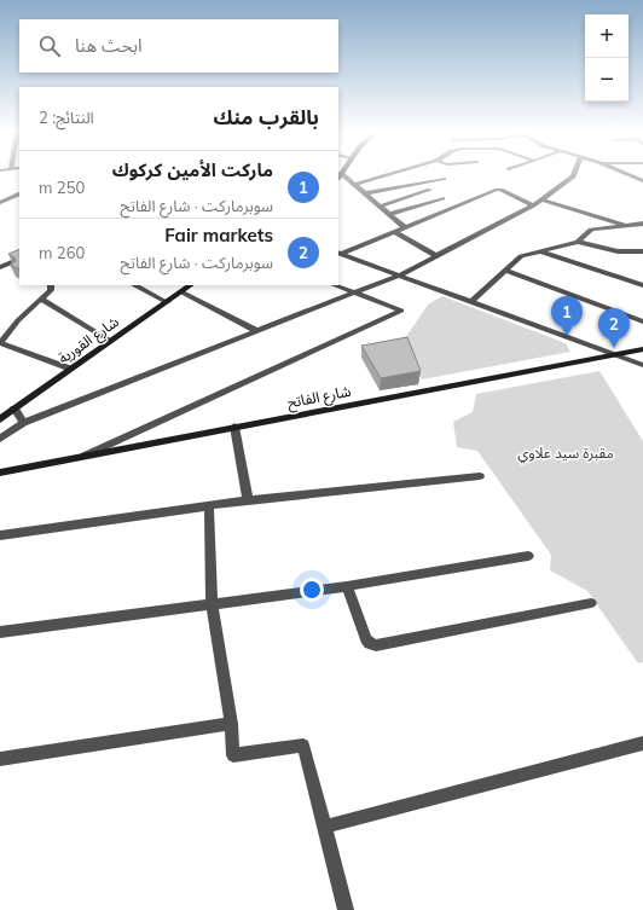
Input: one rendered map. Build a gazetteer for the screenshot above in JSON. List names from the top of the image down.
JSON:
{
  "streets": {
    "street": ["شارع القورية", "شارع الفاتح"]
  },
  "parks": ["مقبرة سيد علاوي"],
  "page": {
    "map_buttons": ["+", "−"],
    "search": "ابحث هنا",
    "heading": ["بالقرب منك", "النتائج: 2"],
    "list": [
      {
        "mark": "1",
        "name": "ماركت الأمين كركوك",
        "note": "سوبرماركت · شارع الفاتح",
        "value": "250 m"
      },
      {
        "mark": "2",
        "name": "Fair markets",
        "note": "سوبرماركت · شارع الفاتح",
        "value": "260 m"
      }
    ],
    "pins": ["1", "2"]
  }
}
